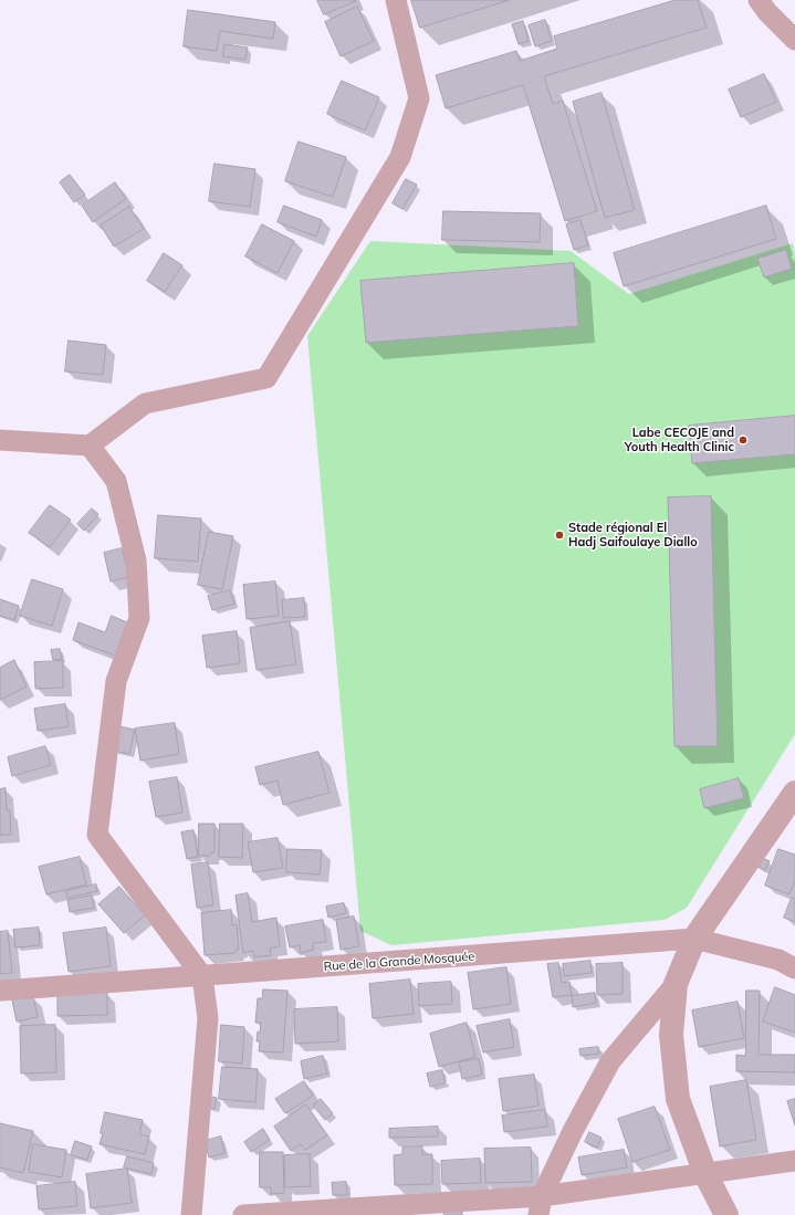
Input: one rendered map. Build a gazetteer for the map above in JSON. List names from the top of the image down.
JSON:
{
  "streets": {
    "street": ["Rue de la Grande Mosquée"]
  },
  "places": ["Labe CECOJE and Youth Health Clinic", "Stade régional El Hadj Saifoulaye Diallo"]
}
